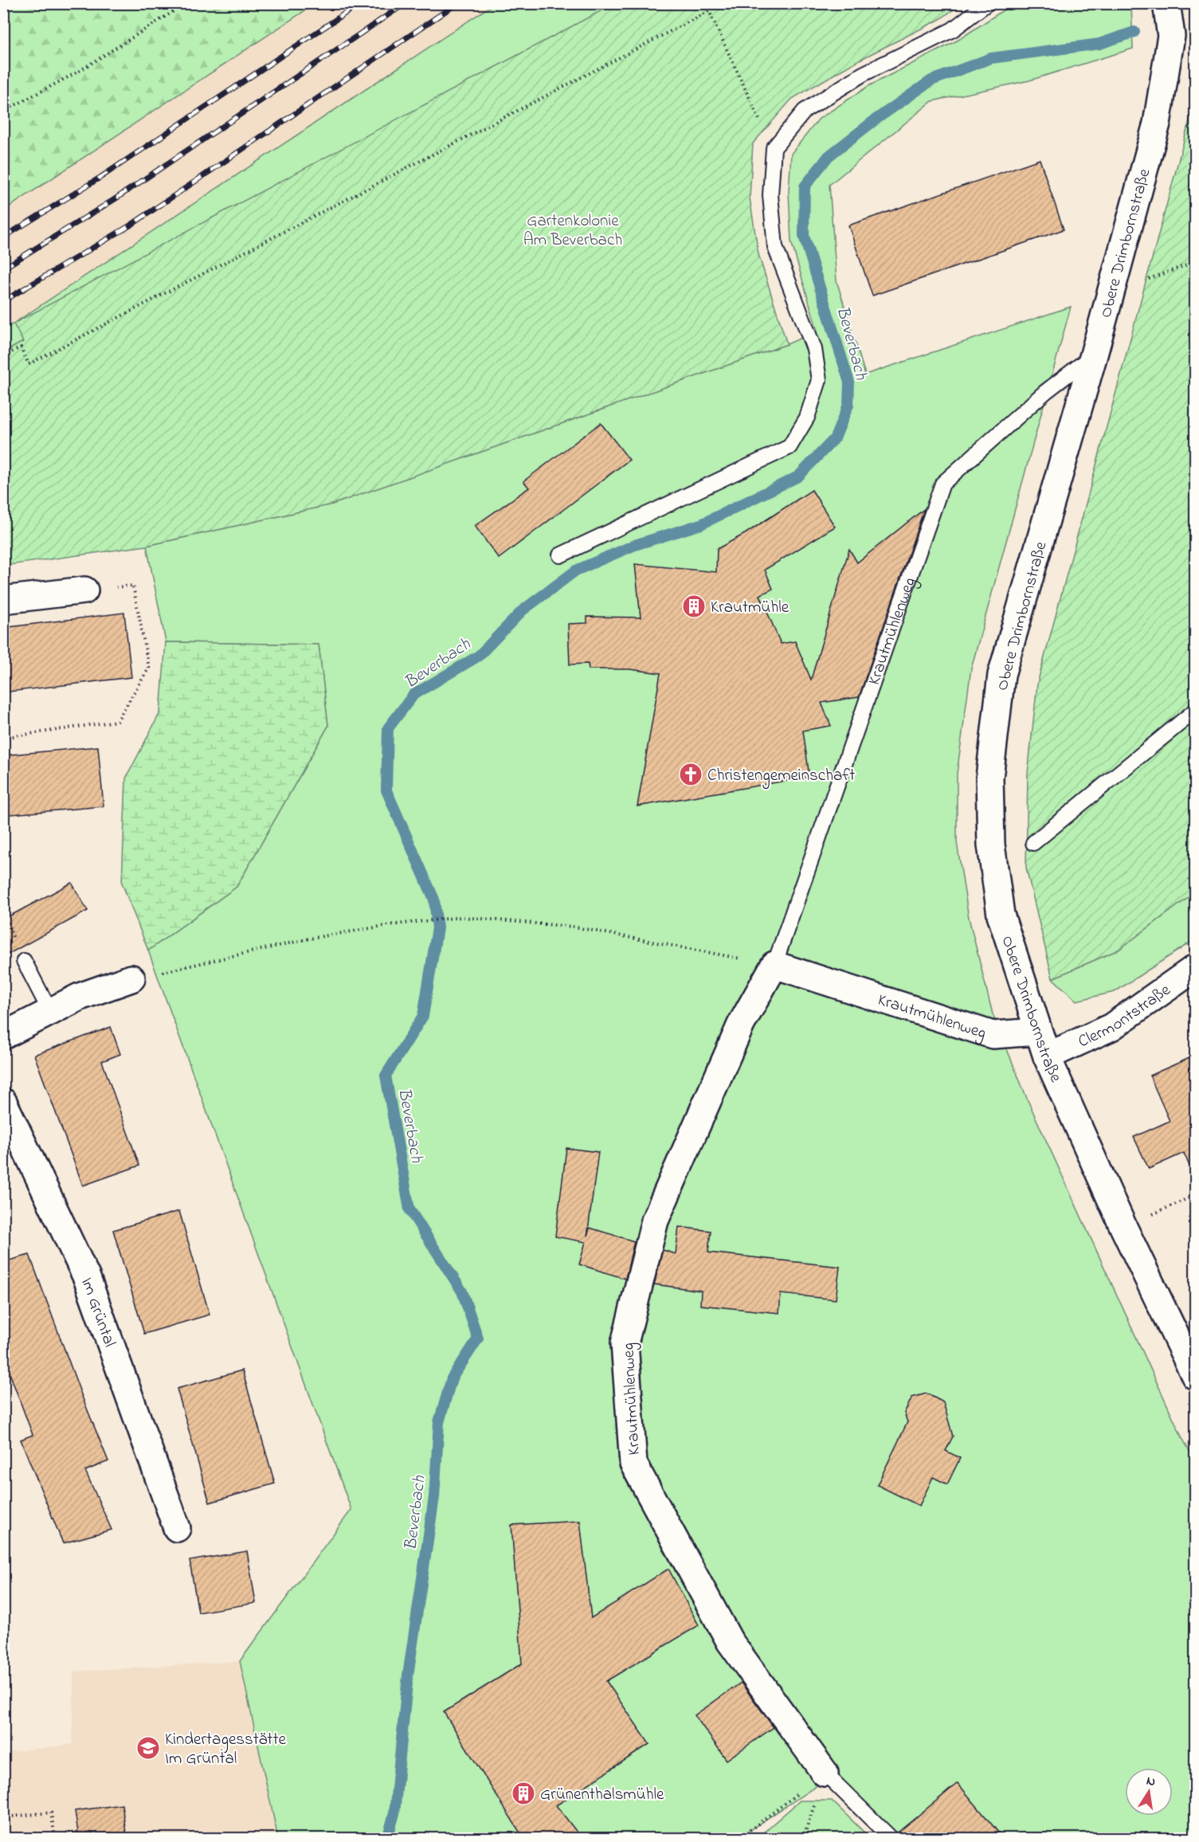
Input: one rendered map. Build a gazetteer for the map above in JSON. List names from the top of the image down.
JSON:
{
  "streets": {
    "street": [
      "Obere Drimbornstraße",
      "Krautmühlenweg",
      "Clermontstraße",
      "Im Grüntal"
    ]
  },
  "crossings": [
    ["Obere Drimbornstraße", "Krautmühlenweg"],
    ["Obere Drimbornstraße", "Clermontstraße"]
  ],
  "water": ["Beverbach"],
  "parks": ["Gartenkolonie Am Beverbach"],
  "places": {
    "building": ["Krautmühle", "Grünenthalsmühle"],
    "church": ["Christengemeinschaft"],
    "school or university": ["Kindertagesstätte Im Grüntal"]
  },
  "north": "top"
}
